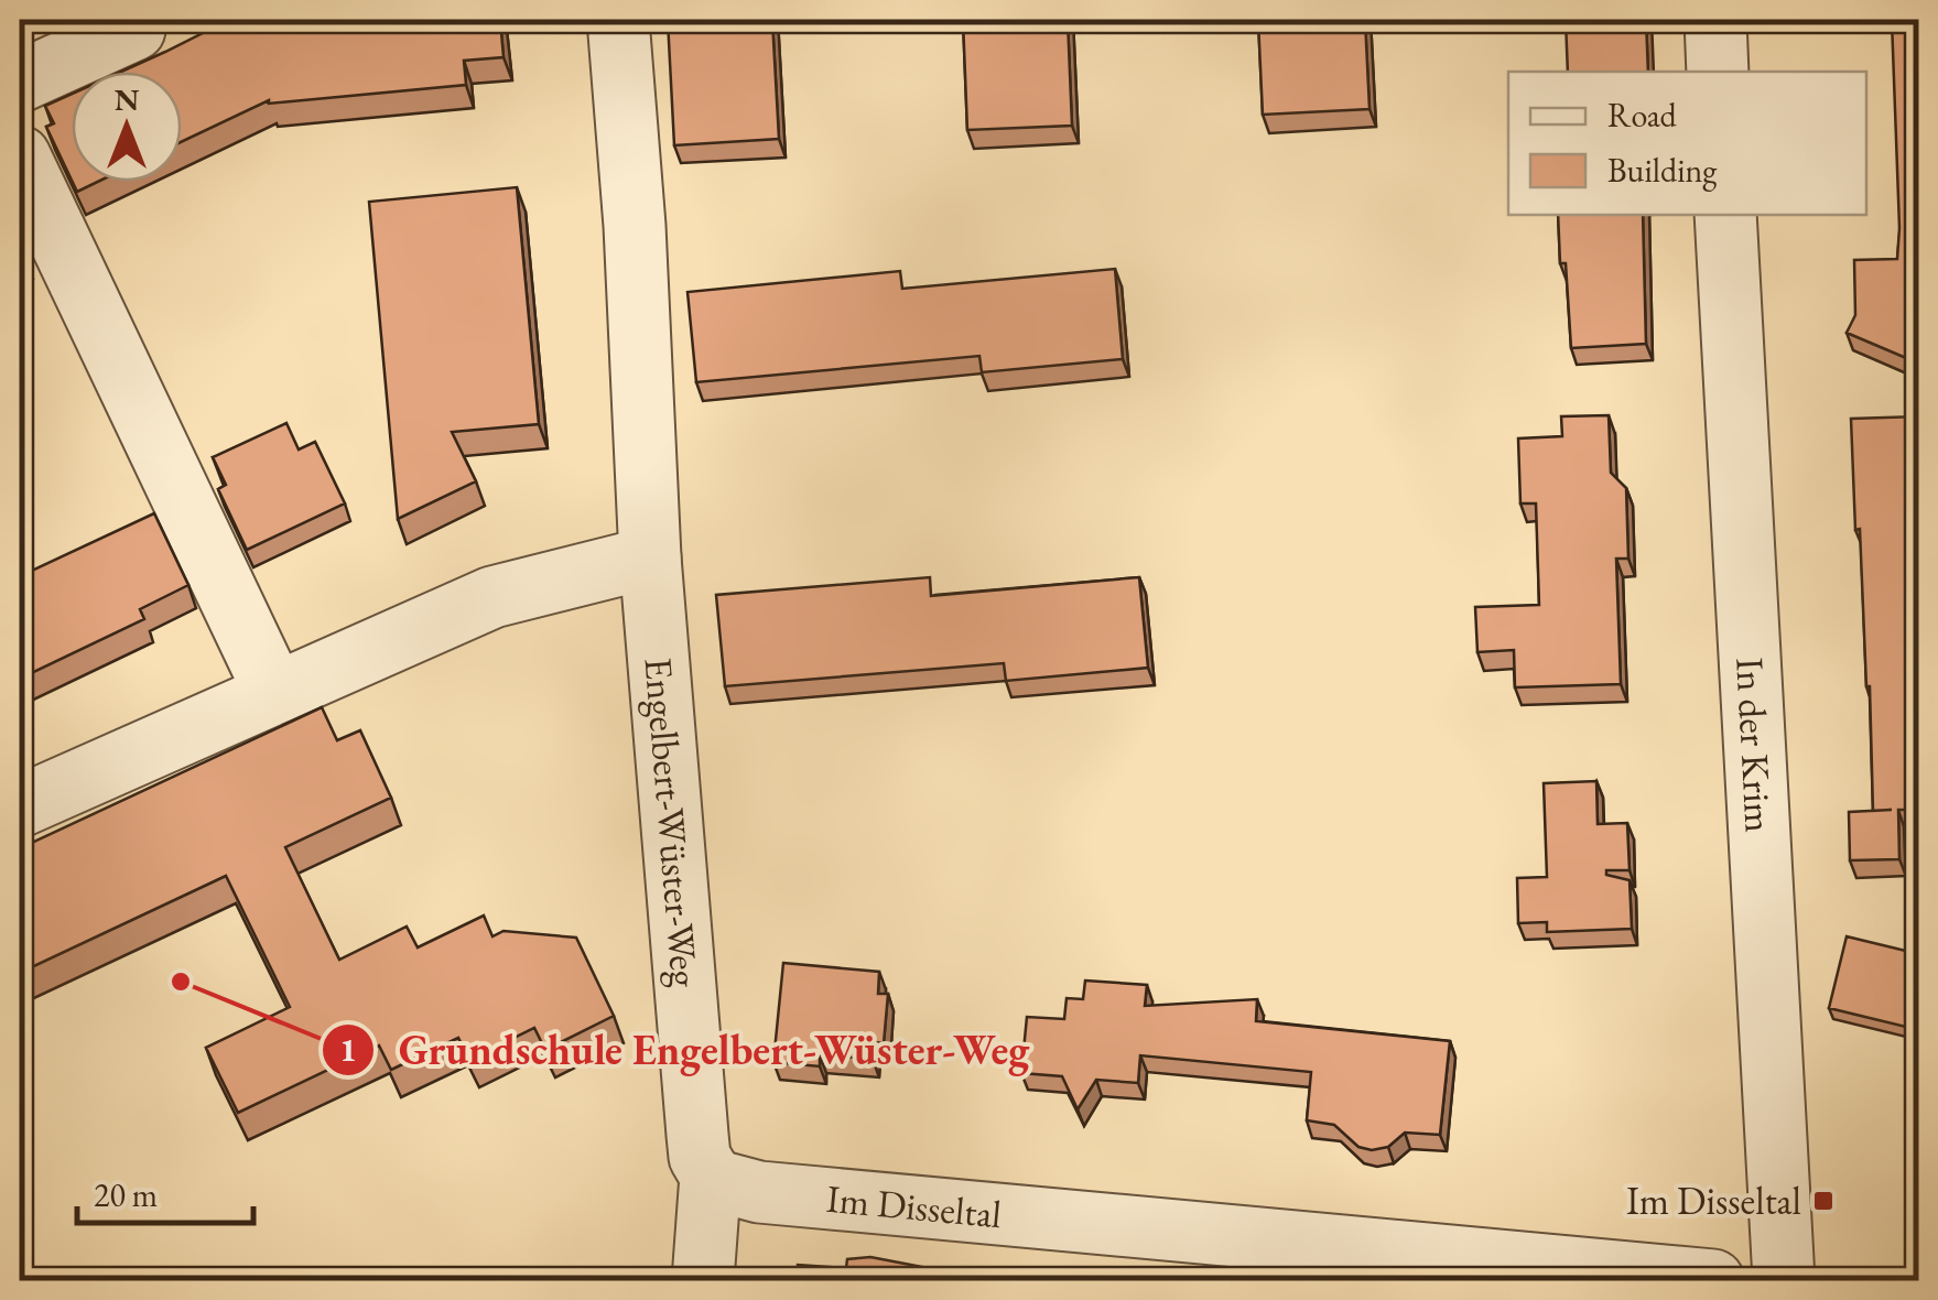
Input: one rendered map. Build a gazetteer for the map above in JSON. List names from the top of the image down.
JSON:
{
  "streets": {
    "street": ["In der Krim", "Engelbert-Wüster-Weg", "Im Disseltal"]
  },
  "crossings": [
    ["Engelbert-Wüster-Weg", "Im Disseltal"]
  ],
  "places": {
    "other": ["Grundschule Engelbert-Wüster-Weg"],
    "transit": ["Im Disseltal"]
  },
  "legend": ["Road", "Building"],
  "scale_bar": "20 m",
  "north": "top"
}
